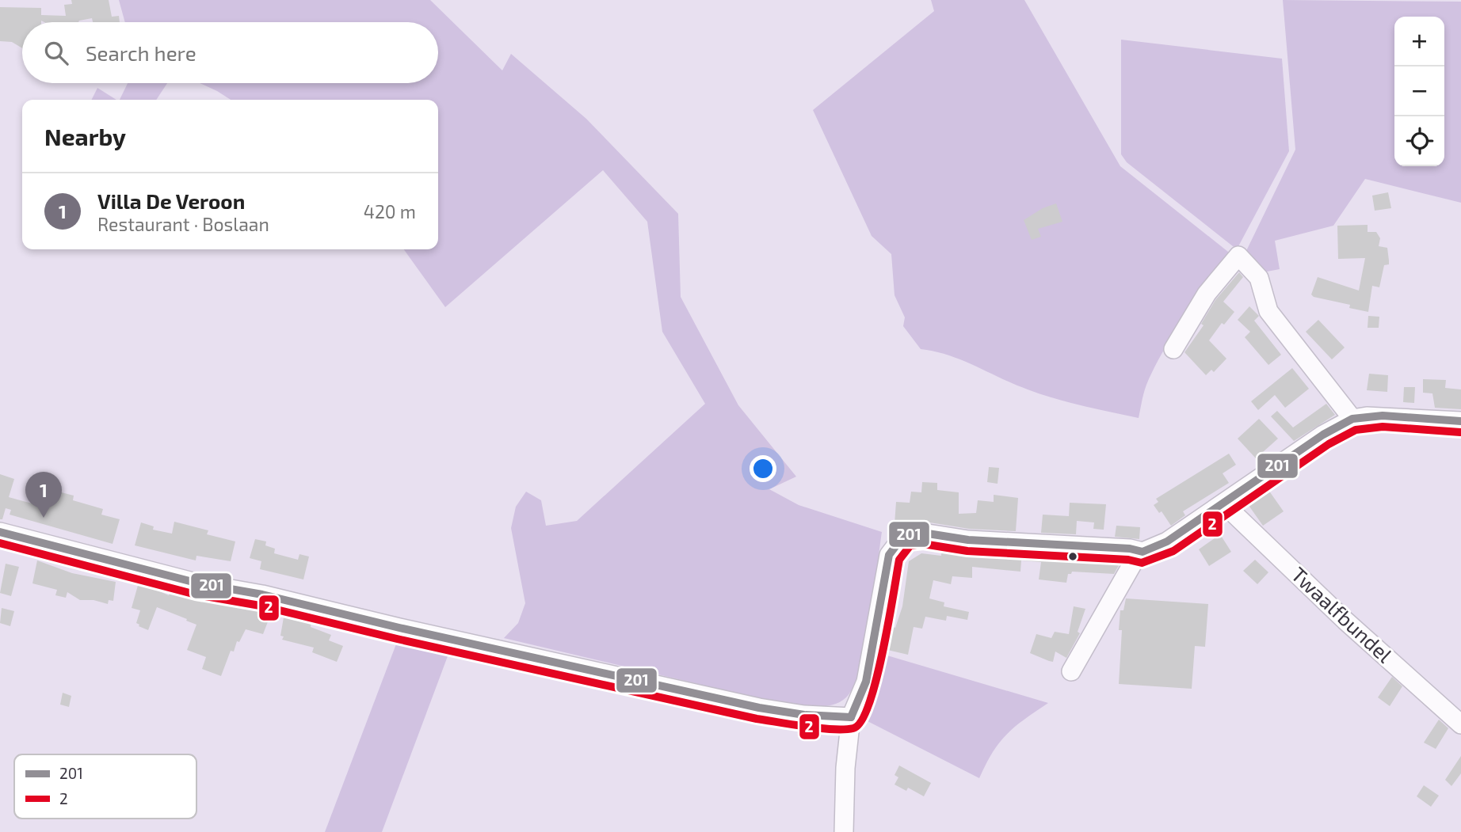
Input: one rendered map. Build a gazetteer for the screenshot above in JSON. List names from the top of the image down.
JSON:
{
  "streets": {
    "street": ["Twaalfbundel"]
  },
  "lines": ["transit line 201", "transit line 2"],
  "legend": ["201", "2"],
  "page": {
    "map_buttons": ["+", "−"],
    "search": "Search here",
    "heading": "Nearby",
    "list": [
      {
        "mark": "1",
        "name": "Villa De Veroon",
        "note": "Restaurant · Boslaan",
        "value": "420 m"
      }
    ],
    "pins": "1"
  }
}
